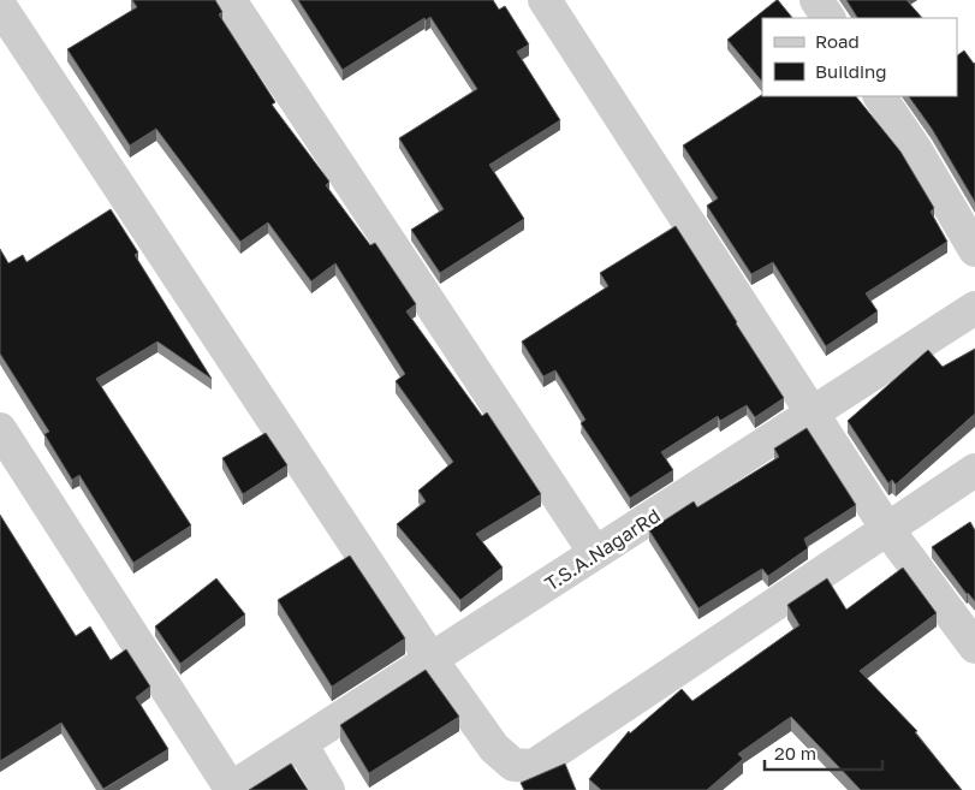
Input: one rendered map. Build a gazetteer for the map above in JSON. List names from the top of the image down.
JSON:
{
  "streets": {
    "street": ["T.S.A.NagarRd"]
  },
  "legend": ["Road", "Building"],
  "scale_bar": "20 m"
}
